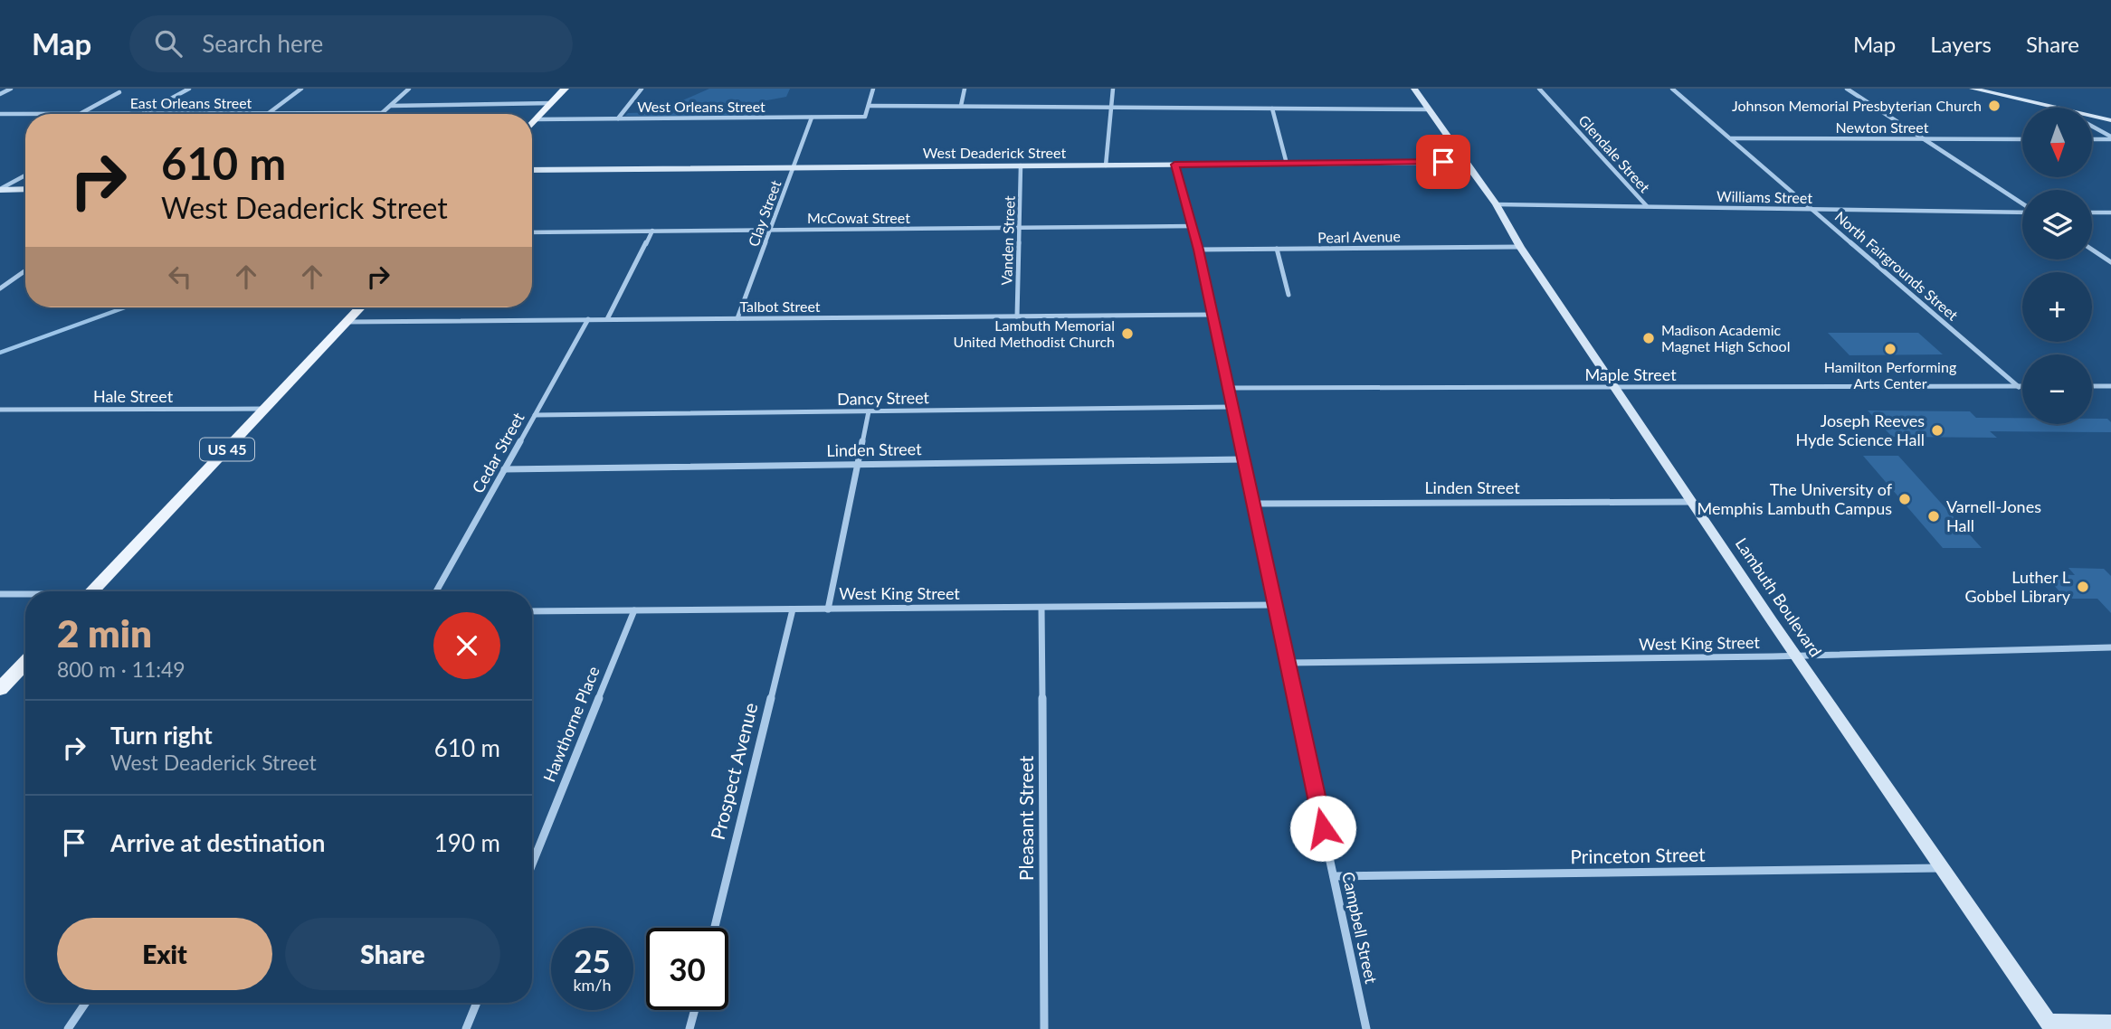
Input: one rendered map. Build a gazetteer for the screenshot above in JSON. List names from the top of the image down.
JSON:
{
  "streets": {
    "main road": ["US 45"],
    "street": [
      "East Orleans Street",
      "West Orleans Street",
      "Newton Street",
      "West Deaderick Street",
      "Glendale Street",
      "Williams Street",
      "Clay Street",
      "McCowat Street",
      "Pearl Avenue",
      "Vanden Street",
      "North Fairgrounds Street",
      "Talbot Street",
      "Maple Street",
      "Hale Street",
      "Dancy Street",
      "Linden Street",
      "Cedar Street",
      "West King Street",
      "Lambuth Boulevard",
      "Hawthorne Place",
      "Prospect Avenue",
      "Pleasant Street",
      "Princeton Street",
      "Campbell Street"
    ]
  },
  "crossings": [
    ["West Orleans Street", "Clay Street"],
    ["Newton Street", "North Fairgrounds Street"],
    ["West Deaderick Street", "Clay Street"],
    ["West Deaderick Street", "Vanden Street"],
    ["West Deaderick Street", "Lambuth Boulevard"],
    ["West Deaderick Street", "Campbell Street"],
    ["Glendale Street", "Williams Street"],
    ["Williams Street", "North Fairgrounds Street"],
    ["Williams Street", "Lambuth Boulevard"],
    ["Clay Street", "McCowat Street"],
    ["Clay Street", "Talbot Street"],
    ["McCowat Street", "Vanden Street"],
    ["McCowat Street", "Campbell Street"],
    ["Pearl Avenue", "Lambuth Boulevard"],
    ["Pearl Avenue", "Campbell Street"],
    ["Vanden Street", "Talbot Street"],
    ["North Fairgrounds Street", "Maple Street"],
    ["Talbot Street", "US 45"],
    ["Talbot Street", "Cedar Street"],
    ["Talbot Street", "Campbell Street"],
    ["Maple Street", "Lambuth Boulevard"],
    ["Maple Street", "Campbell Street"],
    ["Hale Street", "US 45"],
    ["Dancy Street", "Cedar Street"],
    ["Dancy Street", "Campbell Street"],
    ["Linden Street", "Cedar Street"],
    ["Linden Street", "Lambuth Boulevard"],
    ["Linden Street", "Campbell Street"],
    ["West King Street", "Lambuth Boulevard"],
    ["West King Street", "Hawthorne Place"],
    ["West King Street", "Prospect Avenue"],
    ["West King Street", "Pleasant Street"],
    ["West King Street", "Campbell Street"],
    ["Lambuth Boulevard", "Princeton Street"],
    ["Princeton Street", "Campbell Street"]
  ],
  "places": [
    "Johnson Memorial Presbyterian Church",
    "Lambuth Memorial United Methodist Church",
    "Madison Academic Magnet High School",
    "Hamilton Performing Arts Center",
    "Joseph Reeves Hyde Science Hall",
    "The University of Memphis Lambuth Campus",
    "Varnell-Jones Hall",
    "Luther L Gobbel Library"
  ],
  "north": "bottom",
  "page": {
    "header": "Map",
    "search": "Search here",
    "nav": ["Map", "Layers", "Share"],
    "map_buttons": ["+", "−"],
    "turn": ["610 m", "West Deaderick Street"],
    "heading": ["2 min", "800 m · 11:49"],
    "list": [
      {
        "name": "Turn right",
        "note": "West Deaderick Street",
        "value": "610 m"
      },
      {
        "name": "Arrive at destination",
        "value": "190 m"
      }
    ],
    "buttons": ["Exit", "Share"],
    "speed": "25 km/h",
    "limit": "30"
  }
}
